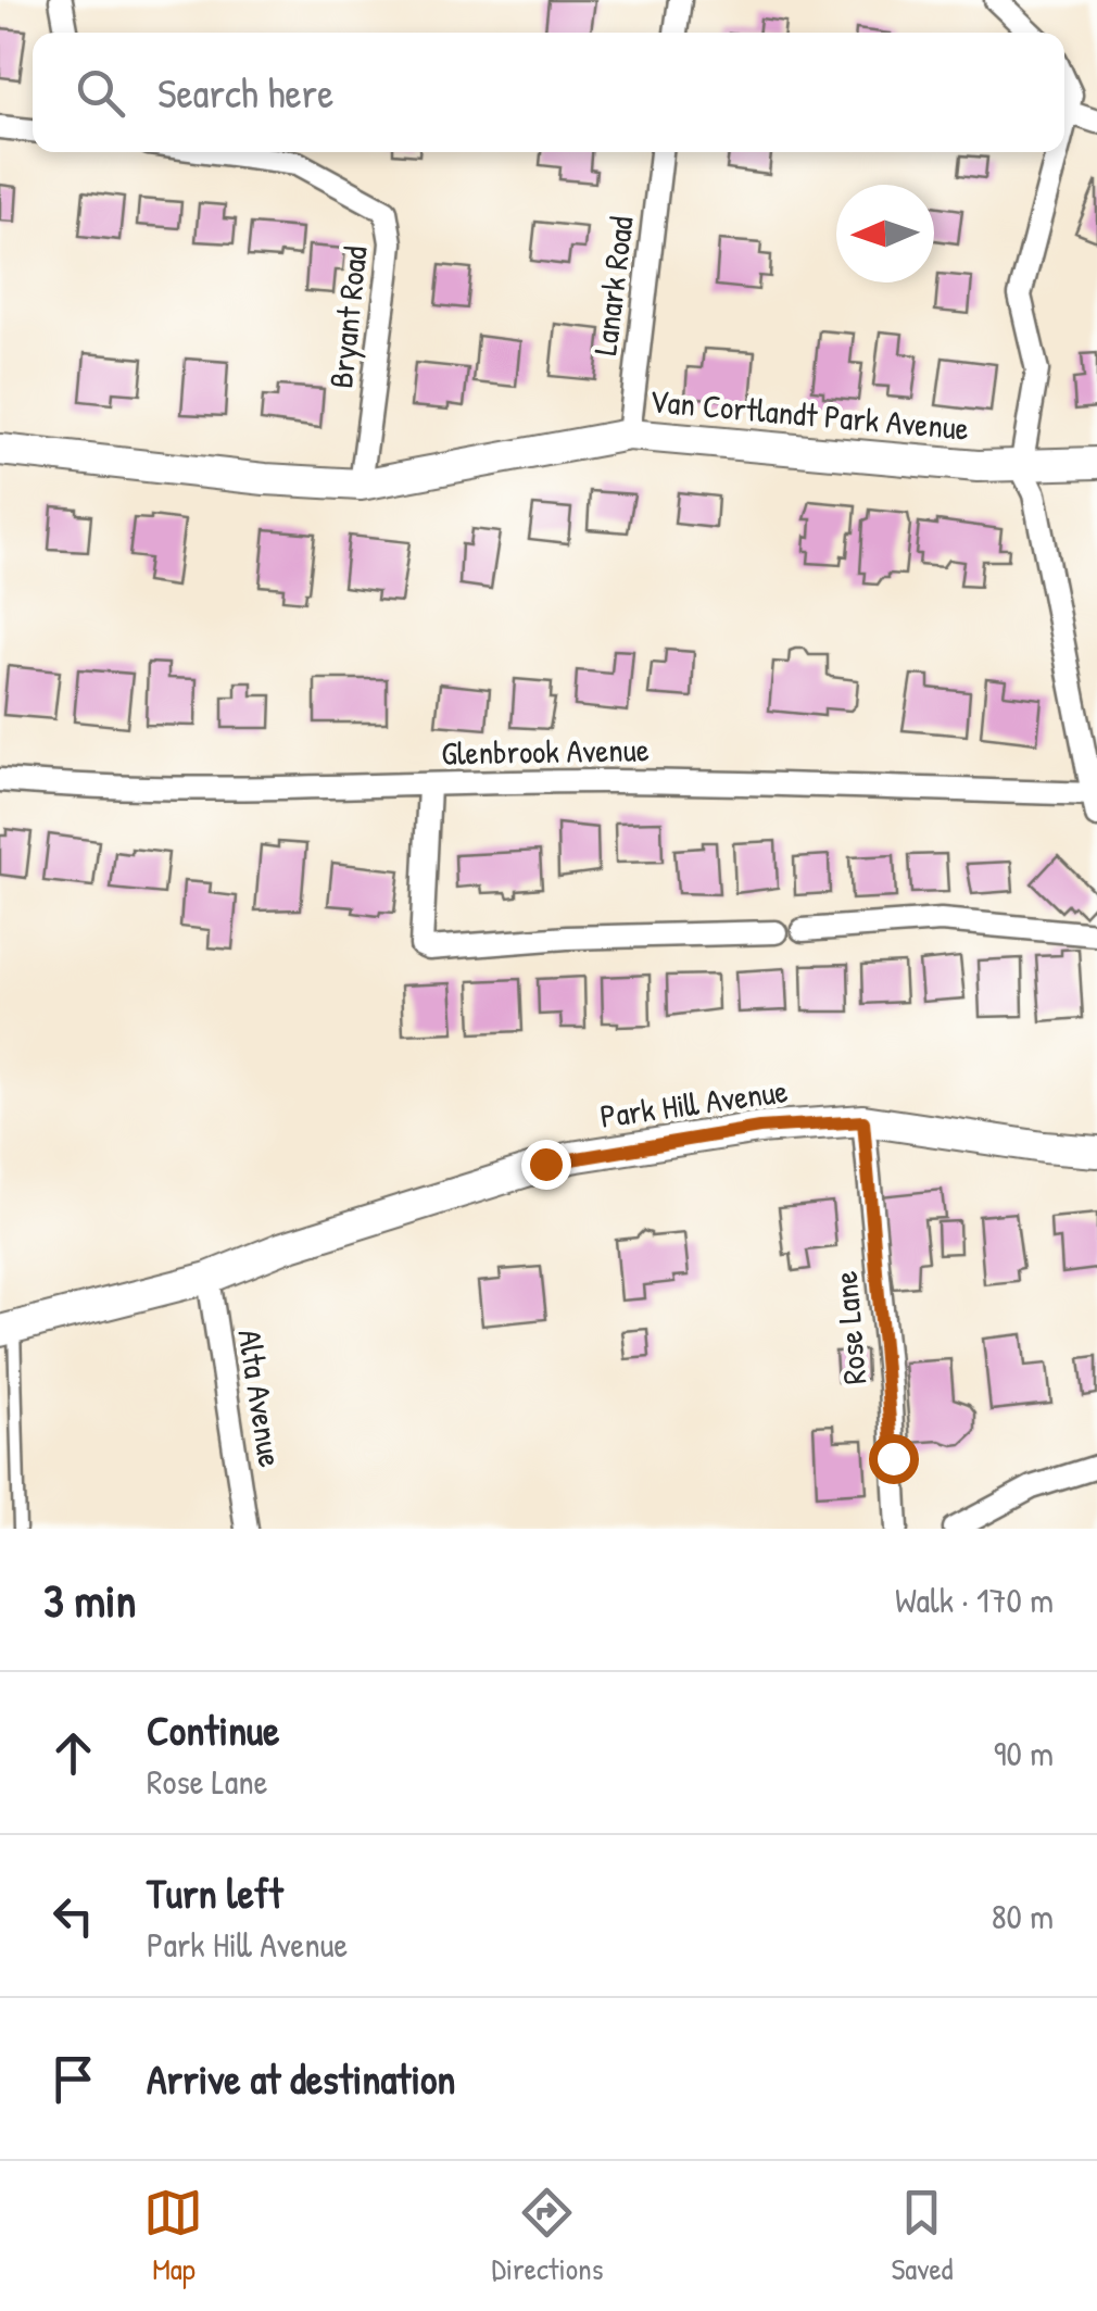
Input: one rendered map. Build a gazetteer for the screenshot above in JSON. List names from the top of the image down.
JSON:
{
  "streets": {
    "street": [
      "Lanark Road",
      "Bryant Road",
      "Van Cortlandt Park Avenue",
      "Glenbrook Avenue",
      "Park Hill Avenue",
      "Rose Lane",
      "Alta Avenue"
    ]
  },
  "crossings": [
    ["Lanark Road", "Van Cortlandt Park Avenue"],
    ["Bryant Road", "Van Cortlandt Park Avenue"],
    ["Park Hill Avenue", "Rose Lane"],
    ["Park Hill Avenue", "Alta Avenue"]
  ],
  "north": "left",
  "page": {
    "search": "Search here",
    "heading": ["3 min", "Walk · 170 m"],
    "list": [
      ["Continue", "Rose Lane", "90 m"],
      ["Turn left", "Park Hill Avenue", "80 m"],
      "Arrive at destination"
    ],
    "nav": ["Map", "Directions", "Saved"]
  }
}
